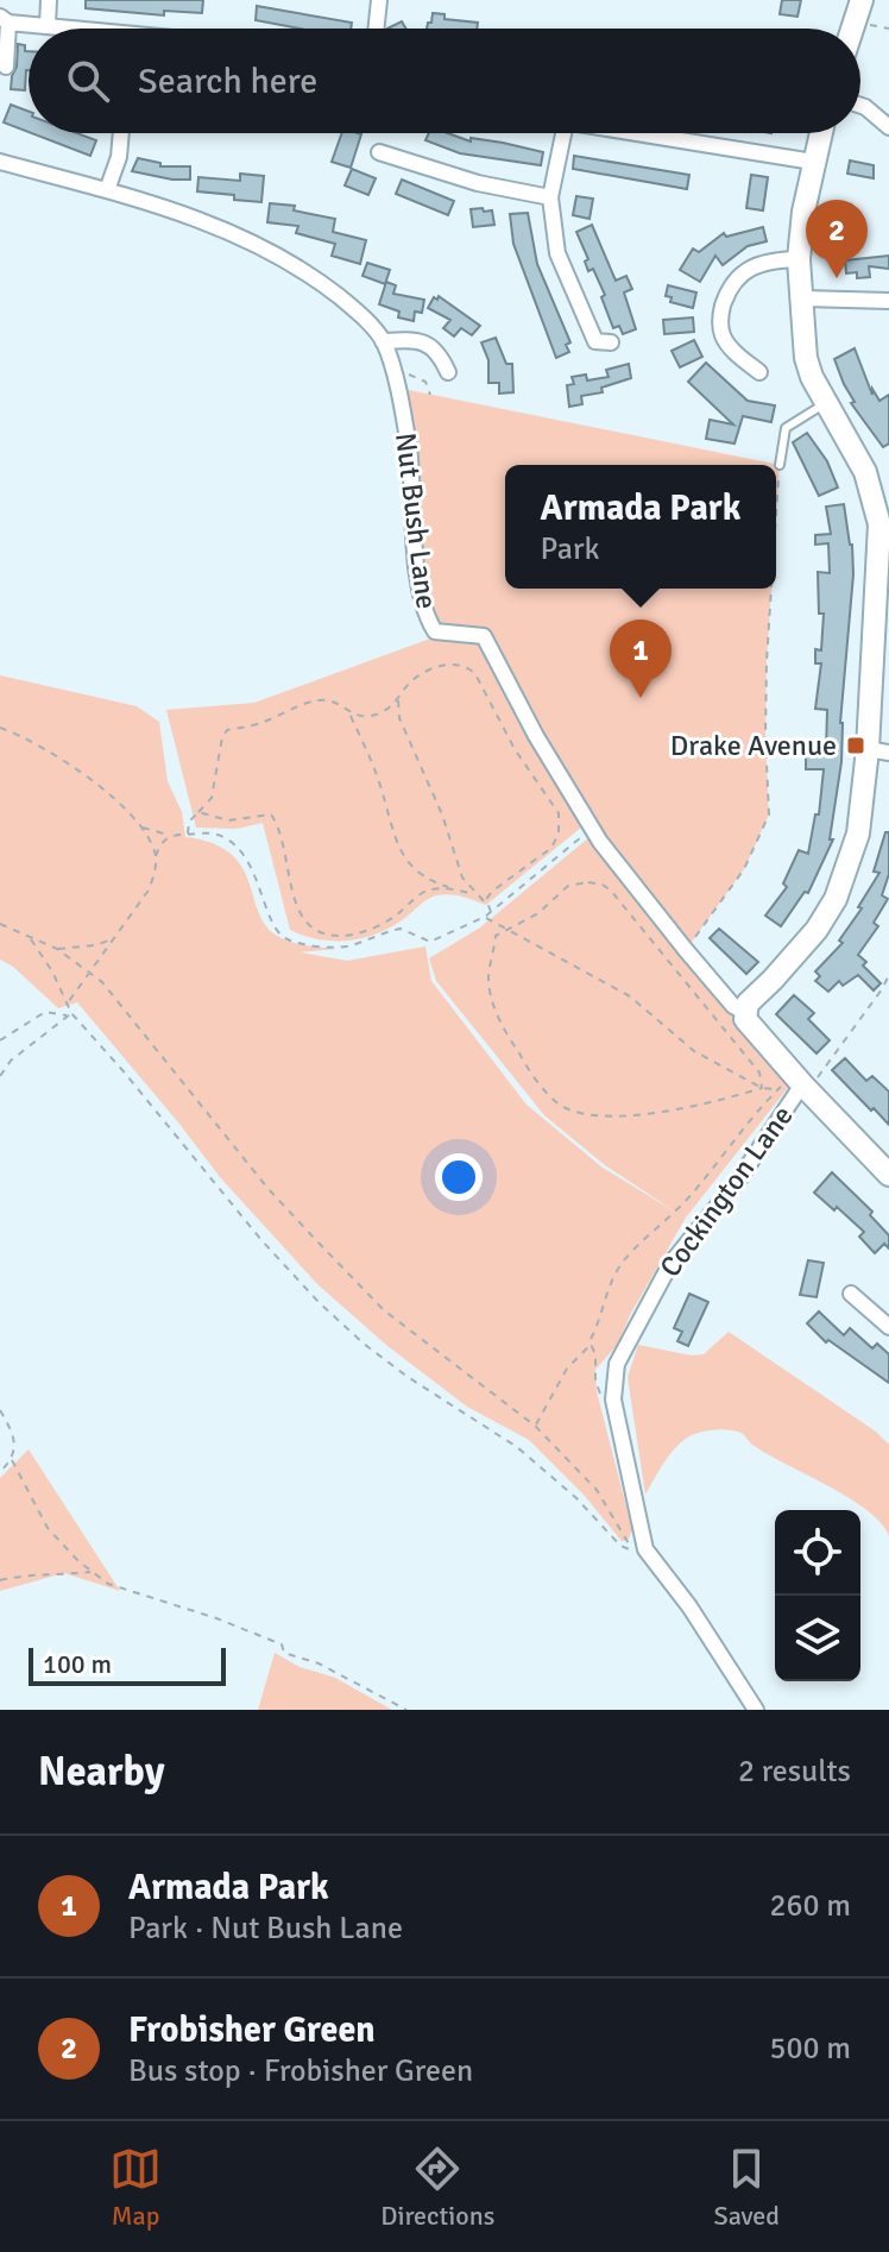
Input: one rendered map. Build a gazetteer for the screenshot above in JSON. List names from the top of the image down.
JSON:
{
  "streets": {
    "street": ["Nut Bush Lane", "Cockington Lane"]
  },
  "crossings": [
    ["Nut Bush Lane", "Cockington Lane"]
  ],
  "places": {
    "transit": ["Drake Avenue"]
  },
  "scale_bar": "100 m",
  "page": {
    "search": "Search here",
    "pins": ["2", "1"],
    "popup": ["Armada Park", "Park"],
    "scale": "100 m",
    "heading": ["Nearby", "2 results"],
    "list": [
      {
        "mark": "1",
        "name": "Armada Park",
        "note": "Park · Nut Bush Lane",
        "value": "260 m"
      },
      {
        "mark": "2",
        "name": "Frobisher Green",
        "note": "Bus stop · Frobisher Green",
        "value": "500 m"
      }
    ],
    "nav": ["Map", "Directions", "Saved"]
  }
}
